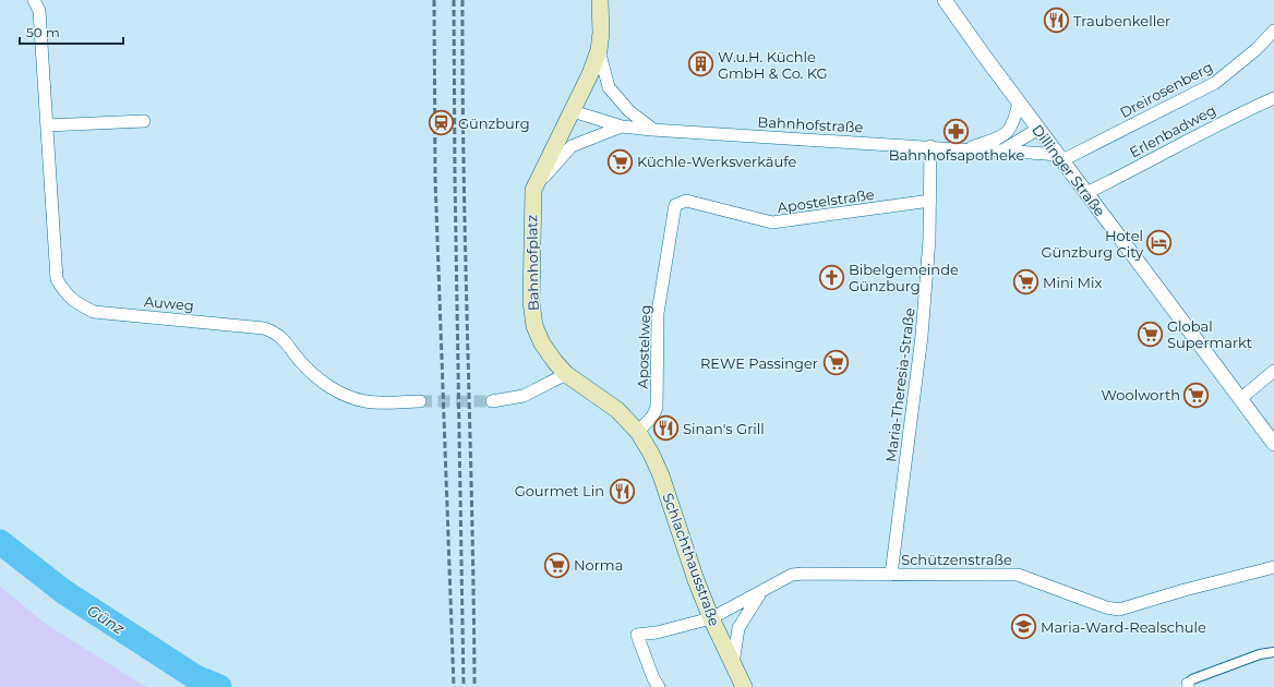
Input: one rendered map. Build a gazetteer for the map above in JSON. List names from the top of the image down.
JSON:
{
  "streets": {
    "main road": ["Bahnhofplatz", "Schlachthausstraße"],
    "street": [
      "Dreirosenberg",
      "Bahnhofstraße",
      "Erlenbadweg",
      "Dillinger Straße",
      "Apostelstraße",
      "Auweg",
      "Apostelweg",
      "Maria-Theresia-Straße",
      "Schützenstraße"
    ]
  },
  "crossings": [
    ["Dreirosenberg", "Bahnhofstraße"],
    ["Dreirosenberg", "Dillinger Straße"],
    ["Bahnhofstraße", "Dillinger Straße"],
    ["Bahnhofstraße", "Bahnhofplatz"],
    ["Bahnhofstraße", "Maria-Theresia-Straße"],
    ["Erlenbadweg", "Dillinger Straße"],
    ["Apostelstraße", "Apostelweg"],
    ["Apostelstraße", "Maria-Theresia-Straße"],
    ["Bahnhofplatz", "Apostelweg"],
    ["Bahnhofplatz", "Schlachthausstraße"],
    ["Apostelweg", "Schlachthausstraße"],
    ["Maria-Theresia-Straße", "Schützenstraße"],
    ["Schlachthausstraße", "Schützenstraße"]
  ],
  "water": ["Günz"],
  "places": {
    "restaurant": ["Traubenkeller", "Sinan's Grill", "Gourmet Lin"],
    "building": ["W.u.H. Küchle GmbH & Co. KG"],
    "station": ["Günzburg"],
    "pharmacy": ["Bahnhofsapotheke"],
    "supermarket": [
      "Küchle-Werksverkäufe",
      "Mini Mix",
      "Global Supermarkt",
      "REWE Passinger",
      "Woolworth",
      "Norma"
    ],
    "hotel": ["Hotel Günzburg City"],
    "church": ["Bibelgemeinde Günzburg"],
    "school or university": ["Maria-Ward-Realschule"]
  },
  "scale_bar": "50 m"
}
